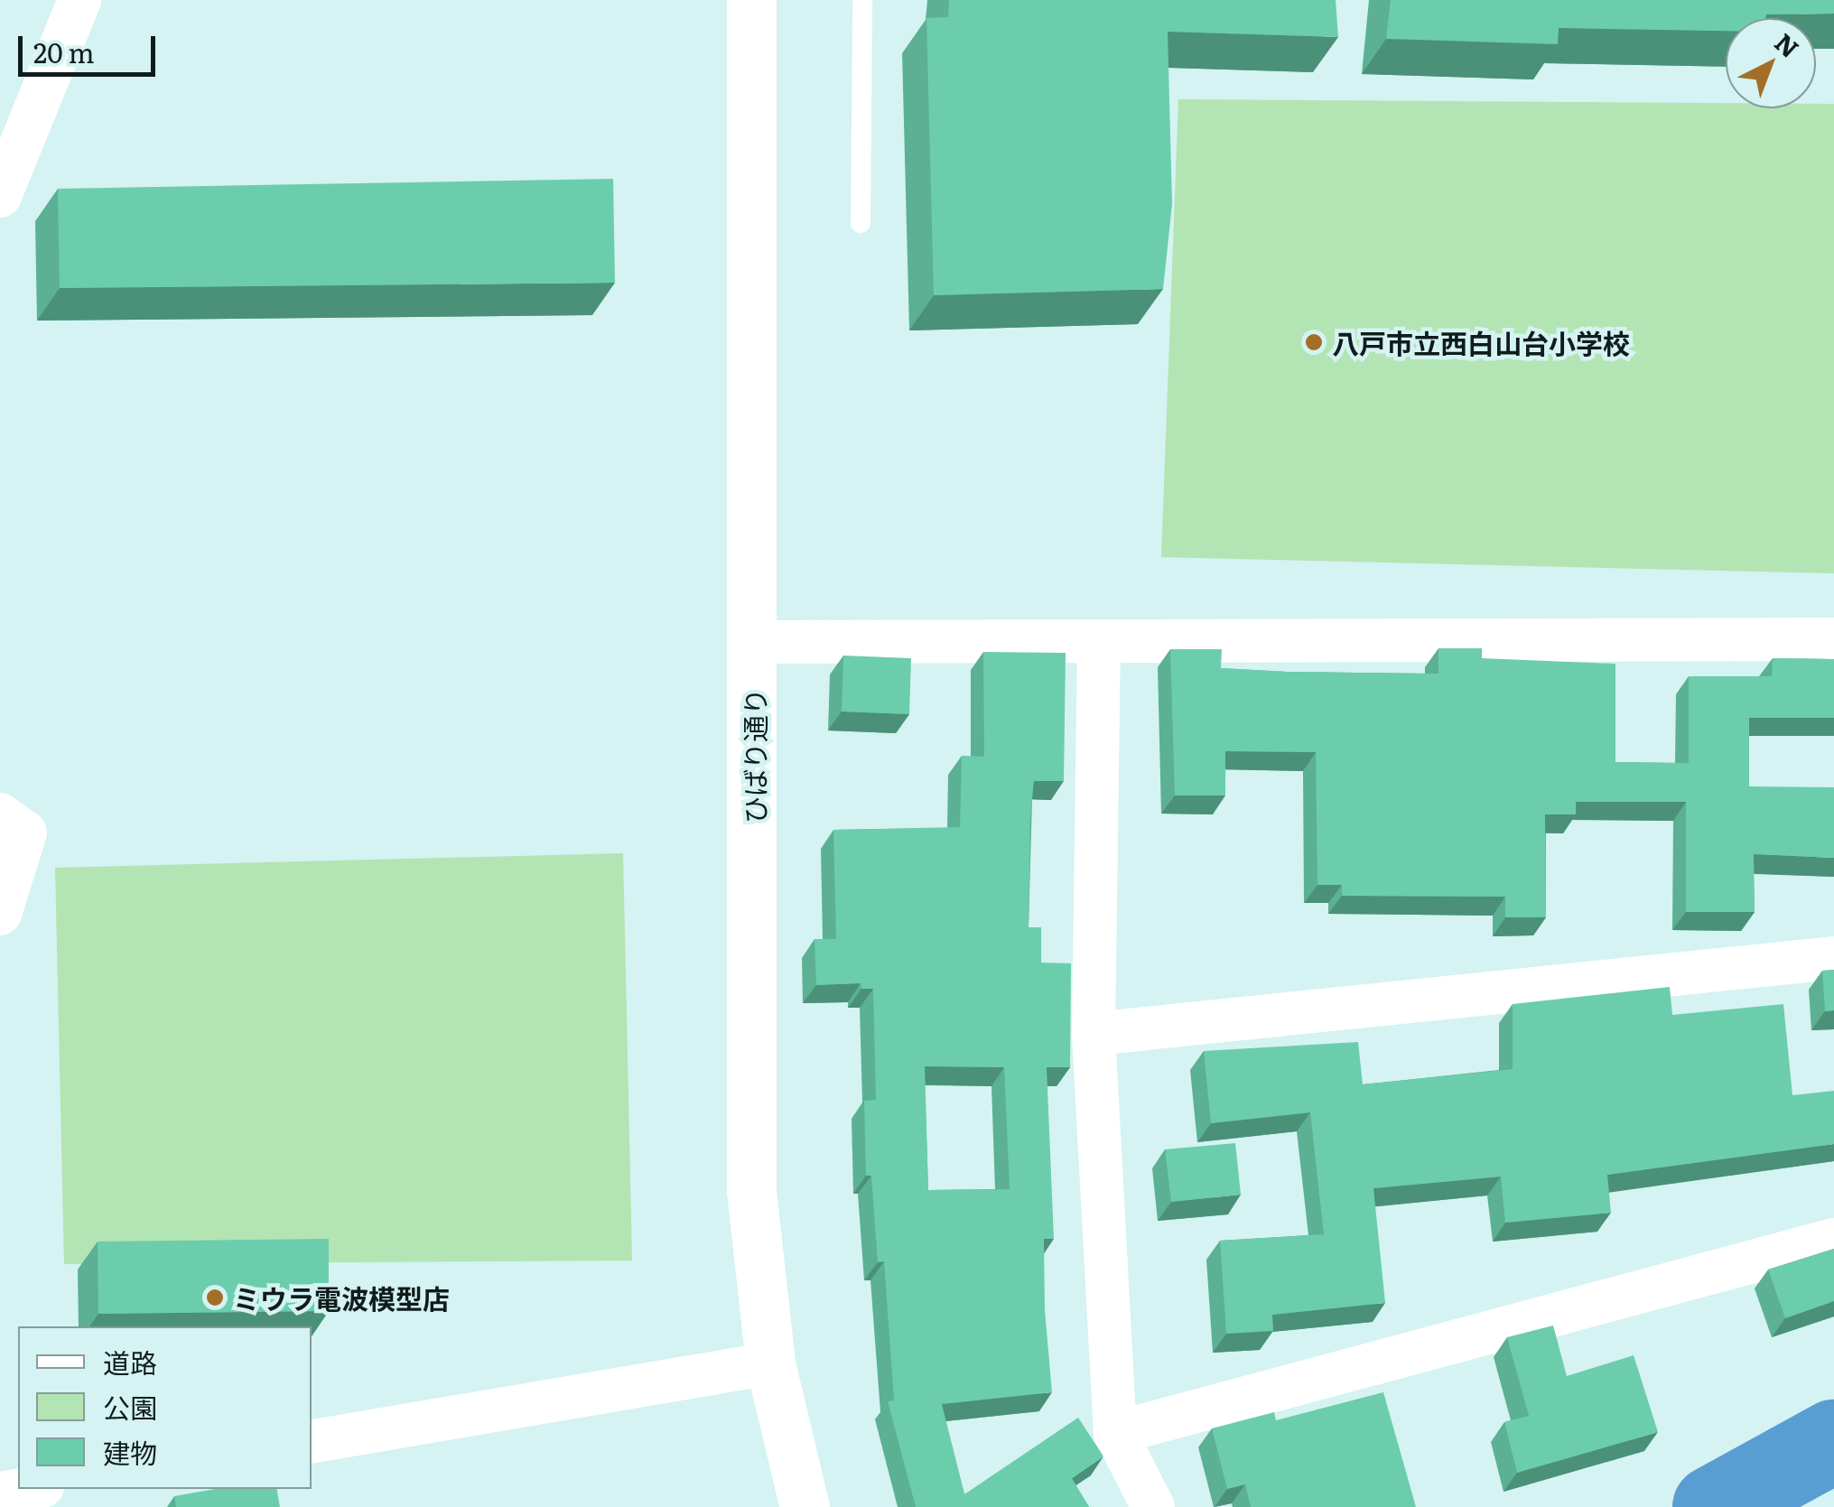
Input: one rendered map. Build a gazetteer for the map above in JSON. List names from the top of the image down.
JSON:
{
  "streets": {
    "street": ["ひばり通り"]
  },
  "places": ["八戸市立西白山台小学校", "ミウラ電波模型店"],
  "legend": ["道路", "公園", "建物"],
  "scale_bar": "20 m",
  "north": "top right"
}
